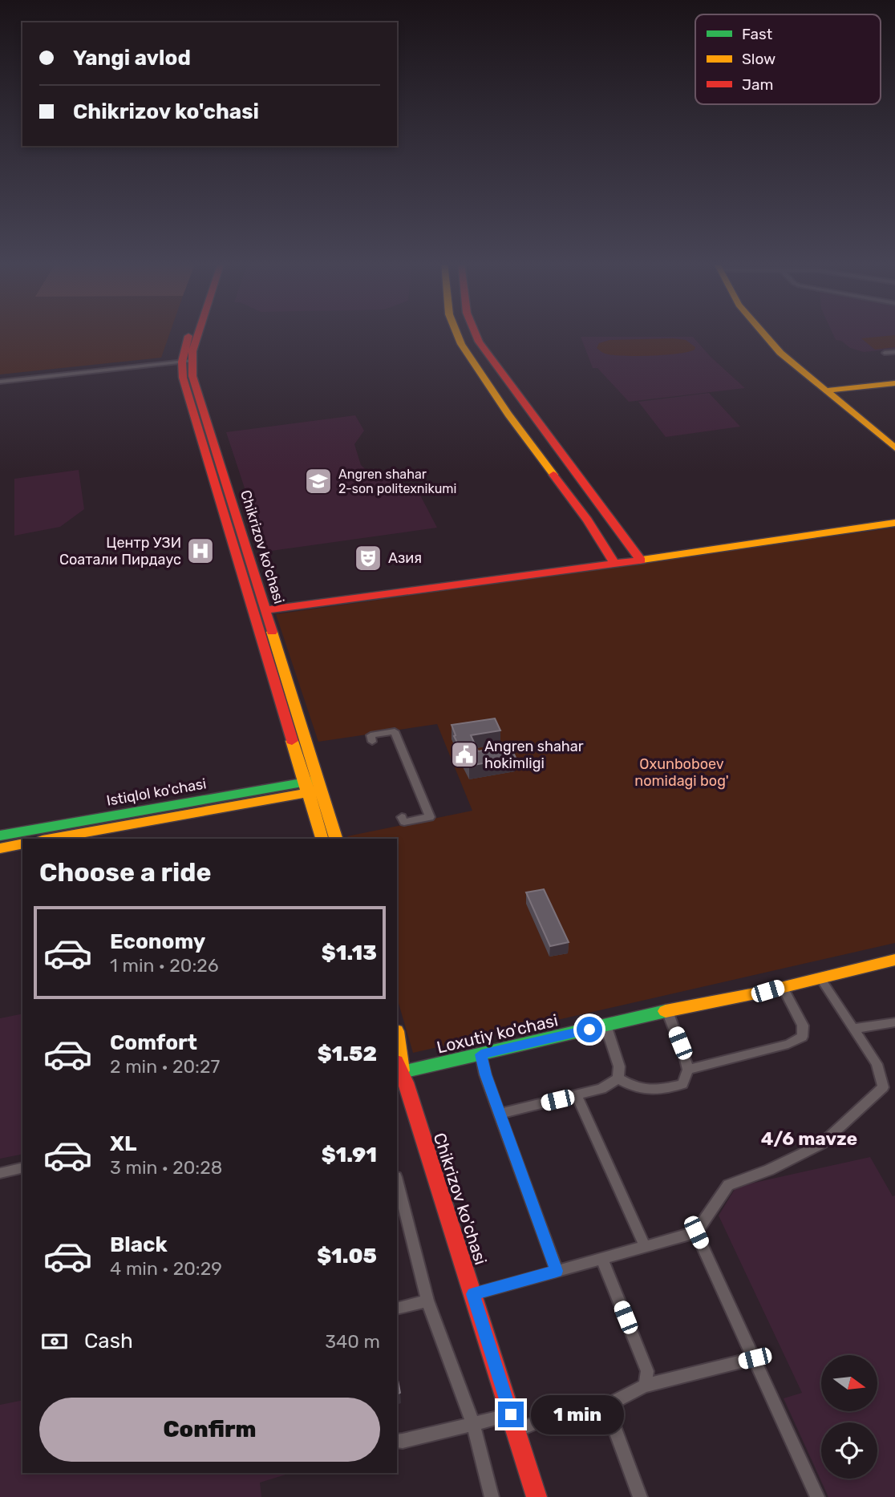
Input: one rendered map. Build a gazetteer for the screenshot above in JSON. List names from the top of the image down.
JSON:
{
  "streets": {
    "main road": ["Chikrizov ko'chasi", "Istiqlol ko'chasi", "Loxutiy ko'chasi"]
  },
  "crossings": [
    ["Chikrizov ko'chasi", "Istiqlol ko'chasi"],
    ["Chikrizov ko'chasi", "Loxutiy ko'chasi"]
  ],
  "districts": ["4/6 mavze"],
  "parks": ["Oxunboboev nomidagi bog'"],
  "places": {
    "school or university": ["Angren shahar 2-son politexnikumi"],
    "hospital": ["Центр УЗИ Соатали Пирдаус"],
    "theatre": ["Азия"],
    "public building": ["Angren shahar hokimligi"]
  },
  "legend": ["Fast", "Slow", "Jam"],
  "north": "right",
  "page": {
    "banner": ["Yangi avlod", "Chikrizov ko'chasi"],
    "heading": "Choose a ride",
    "list": [
      {
        "name": "Economy",
        "note": "1 min · 20:26",
        "value": "$1.13"
      },
      {
        "name": "Comfort",
        "note": "2 min · 20:27",
        "value": "$1.52"
      },
      {
        "name": "XL",
        "note": "3 min · 20:28",
        "value": "$1.91"
      },
      {
        "name": "Black",
        "note": "4 min · 20:29",
        "value": "$1.05"
      }
    ],
    "pay": ["Cash", "340 m"],
    "buttons": "Confirm",
    "bubble": "1 min"
  }
}
